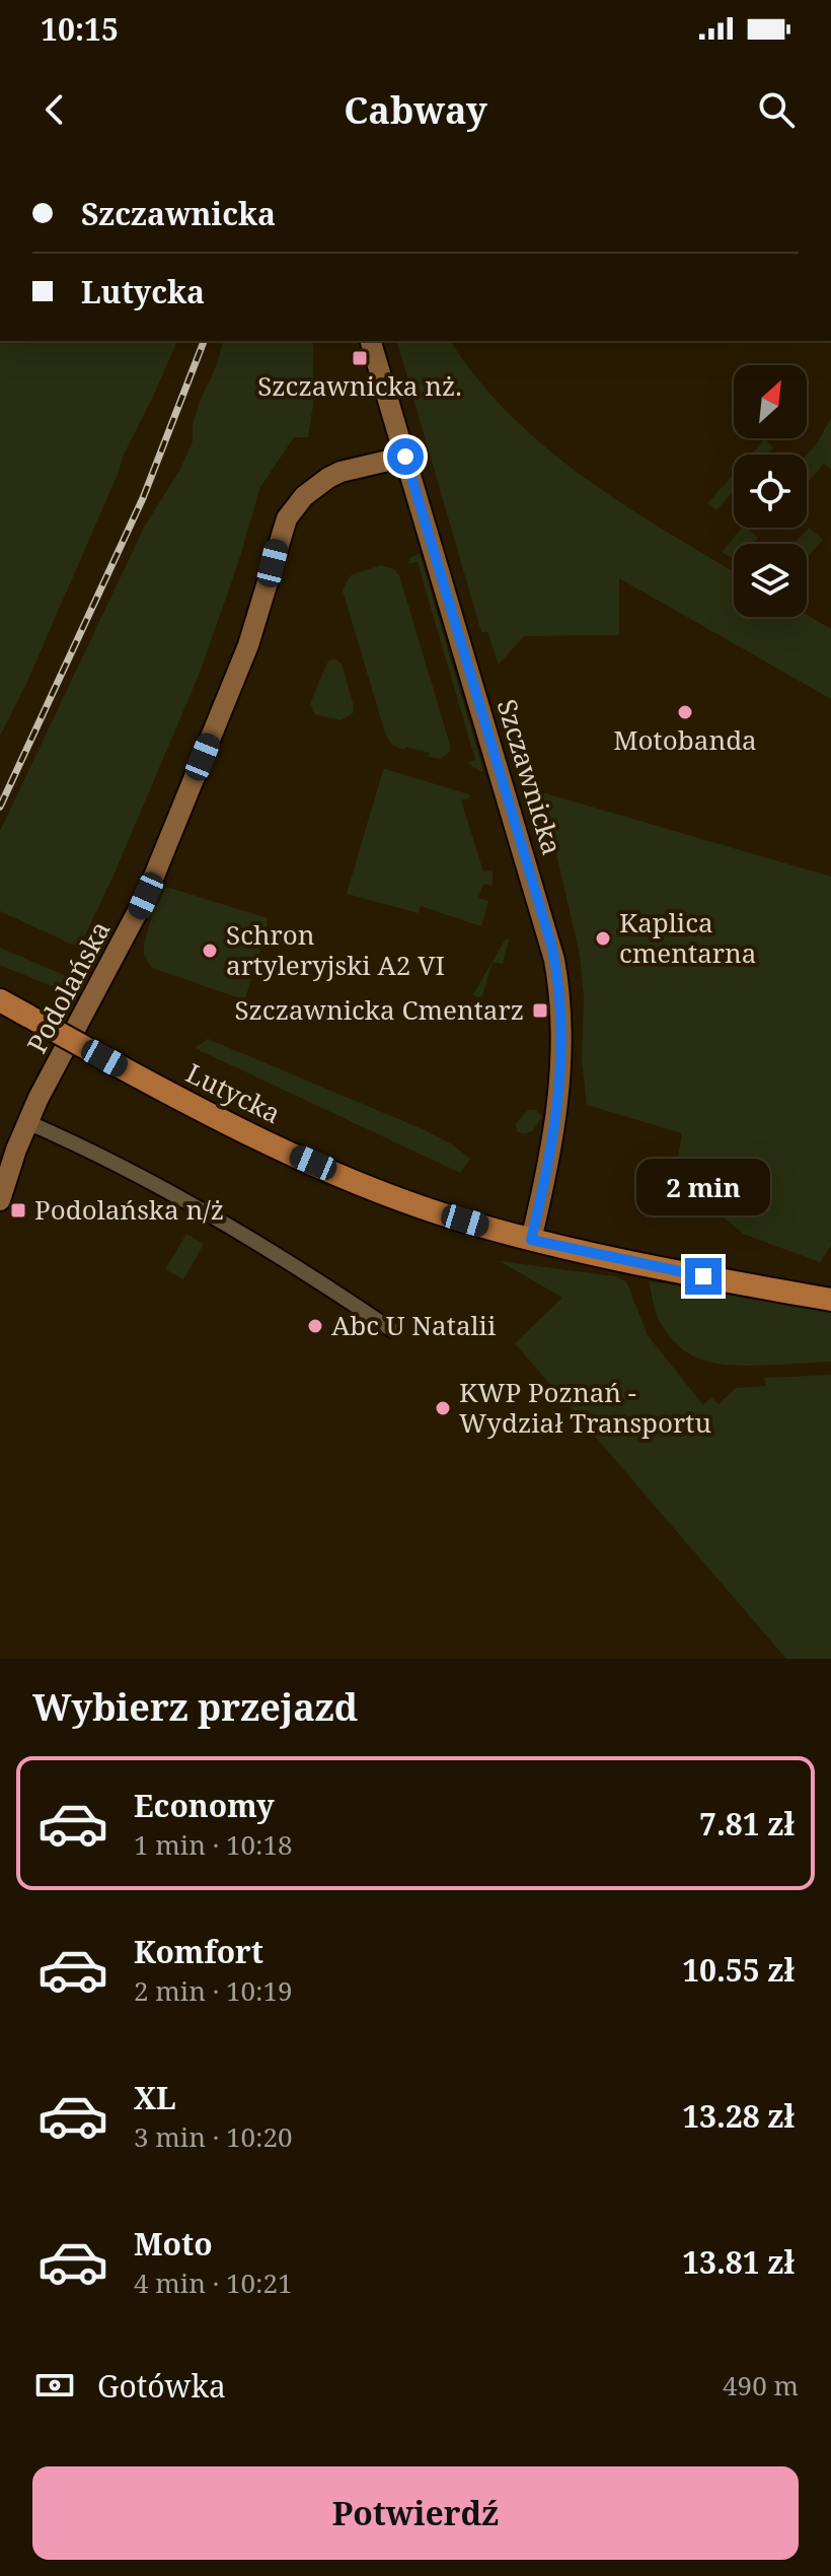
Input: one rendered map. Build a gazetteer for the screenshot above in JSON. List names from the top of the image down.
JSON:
{
  "streets": {
    "main road": ["Lutycka"],
    "street": ["Szczawnicka", "Podolańska"]
  },
  "crossings": [
    ["Szczawnicka", "Podolańska"],
    ["Szczawnicka", "Lutycka"]
  ],
  "places": {
    "transit": ["Szczawnicka nż.", "Szczawnicka Cmentarz", "Podolańska n/ż"],
    "other": [
      "Motobanda",
      "Kaplica cmentarna",
      "Schron artyleryjski A2 VI",
      "Abc U Natalii",
      "KWP Poznań - Wydział Transportu"
    ]
  },
  "north": "top right",
  "page": {
    "status": "10:15",
    "header": "Cabway",
    "banner": ["Szczawnicka", "Lutycka"],
    "bubble": "2 min",
    "heading": "Wybierz przejazd",
    "list": [
      {
        "name": "Economy",
        "note": "1 min · 10:18",
        "value": "7.81 zł"
      },
      {
        "name": "Komfort",
        "note": "2 min · 10:19",
        "value": "10.55 zł"
      },
      {
        "name": "XL",
        "note": "3 min · 10:20",
        "value": "13.28 zł"
      },
      {
        "name": "Moto",
        "note": "4 min · 10:21",
        "value": "13.81 zł"
      }
    ],
    "pay": ["Gotówka", "490 m"],
    "buttons": "Potwierdź"
  }
}
